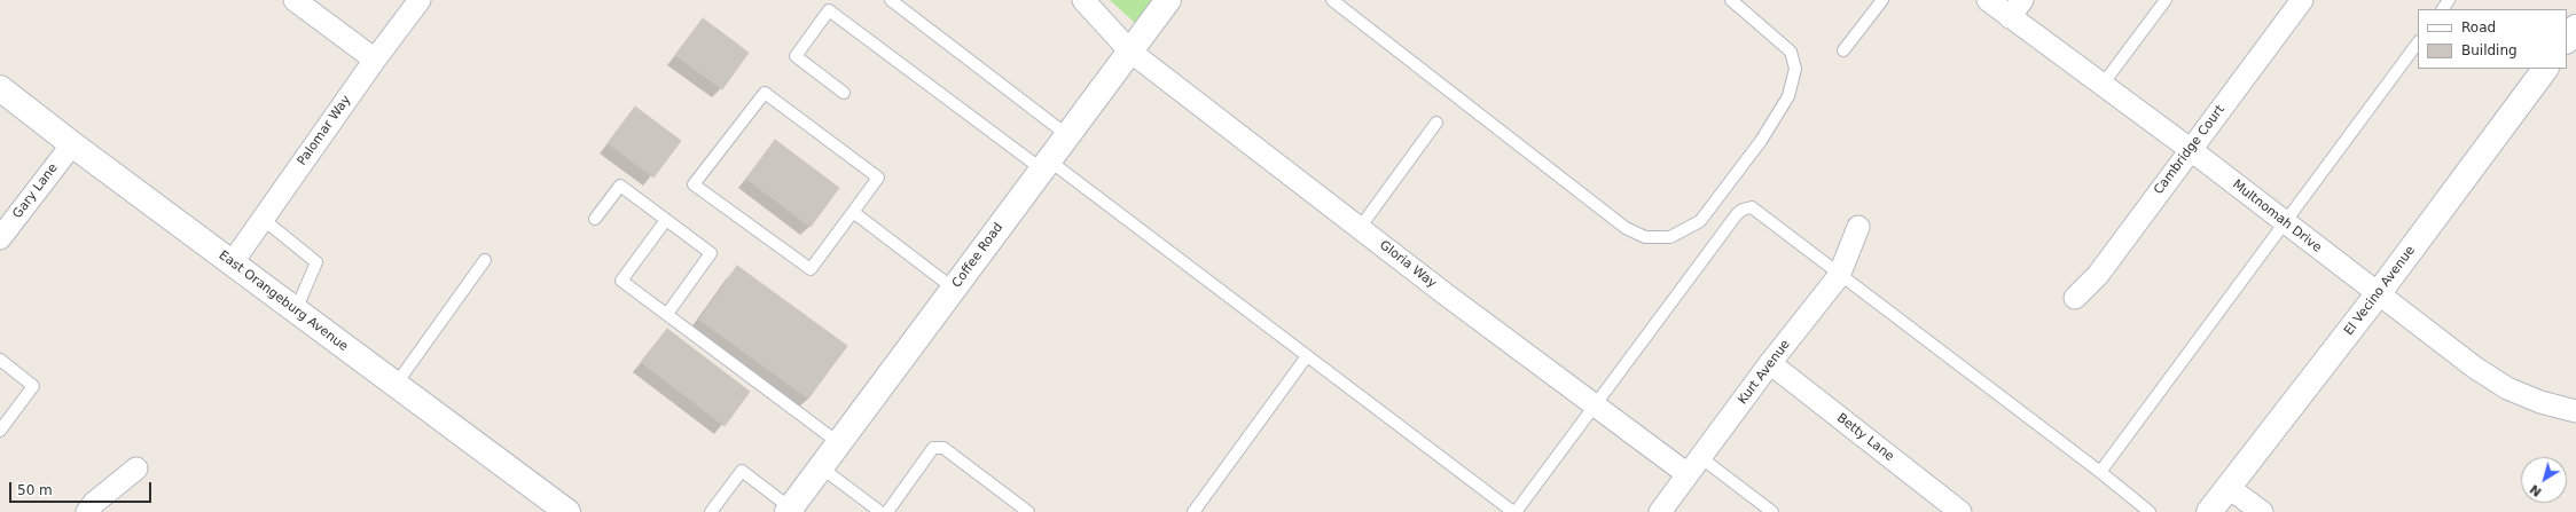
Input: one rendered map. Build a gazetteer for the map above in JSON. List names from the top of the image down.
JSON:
{
  "streets": {
    "street": [
      "Palomar Way",
      "Cambridge Court",
      "Gary Lane",
      "Multnomah Drive",
      "Coffee Road",
      "Gloria Way",
      "El Vecino Avenue",
      "East Orangeburg Avenue",
      "Kurt Avenue",
      "Betty Lane"
    ]
  },
  "crossings": [
    ["Palomar Way", "East Orangeburg Avenue"],
    ["Cambridge Court", "Multnomah Drive"],
    ["Gary Lane", "East Orangeburg Avenue"],
    ["Multnomah Drive", "El Vecino Avenue"],
    ["Coffee Road", "Gloria Way"],
    ["Gloria Way", "Kurt Avenue"],
    ["Kurt Avenue", "Betty Lane"]
  ],
  "legend": ["Road", "Building"],
  "scale_bar": "50 m",
  "north": "bottom left"
}
